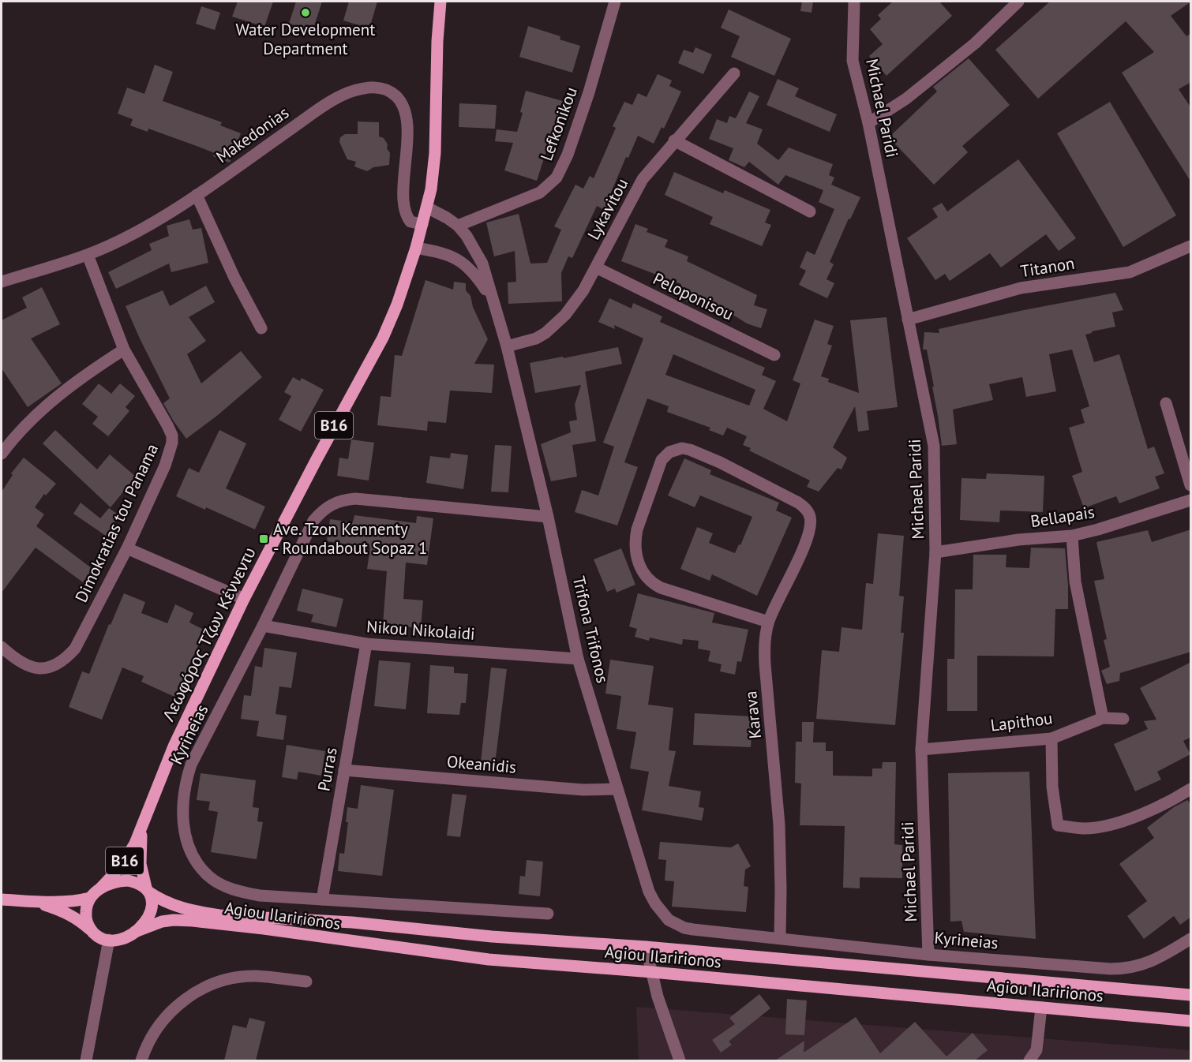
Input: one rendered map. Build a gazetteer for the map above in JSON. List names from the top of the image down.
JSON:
{
  "streets": {
    "main road": ["B16", "Λεωφόρος Τζων Κέννεντυ", "Agiou Ilaririonos"],
    "street": [
      "Michael Paridi",
      "Lefkonikou",
      "Makedonias",
      "Lykavitou",
      "Titanon",
      "Peloponisou",
      "Bellapais",
      "Dimokratias tou Panama",
      "Trifona Trifonos",
      "Nikou Nikolaidi",
      "Karava",
      "Lapithou",
      "Kyrineias",
      "Okeanidis",
      "Purras"
    ]
  },
  "crossings": [
    ["Michael Paridi", "Titanon"],
    ["Michael Paridi", "Bellapais"],
    ["Michael Paridi", "Lapithou"],
    ["Michael Paridi", "Kyrineias"],
    ["Lefkonikou", "Trifona Trifonos"],
    ["Makedonias", "Dimokratias tou Panama"],
    ["Makedonias", "Λεωφόρος Τζων Κέννεντυ"],
    ["Lykavitou", "Peloponisou"],
    ["Lykavitou", "Trifona Trifonos"],
    ["B16", "Λεωφόρος Τζων Κέννεντυ"],
    ["B16", "Agiou Ilaririonos"],
    ["Trifona Trifonos", "Nikou Nikolaidi"],
    ["Trifona Trifonos", "Λεωφόρος Τζων Κέννεντυ"],
    ["Trifona Trifonos", "Kyrineias"],
    ["Trifona Trifonos", "Okeanidis"],
    ["Nikou Nikolaidi", "Kyrineias"],
    ["Nikou Nikolaidi", "Purras"],
    ["Karava", "Kyrineias"],
    ["Kyrineias", "Purras"],
    ["Okeanidis", "Purras"]
  ],
  "places": {
    "other": ["Water Development Department"],
    "transit": ["Ave. Tzon Kennenty - Roundabout Sopaz 1"]
  }
}
